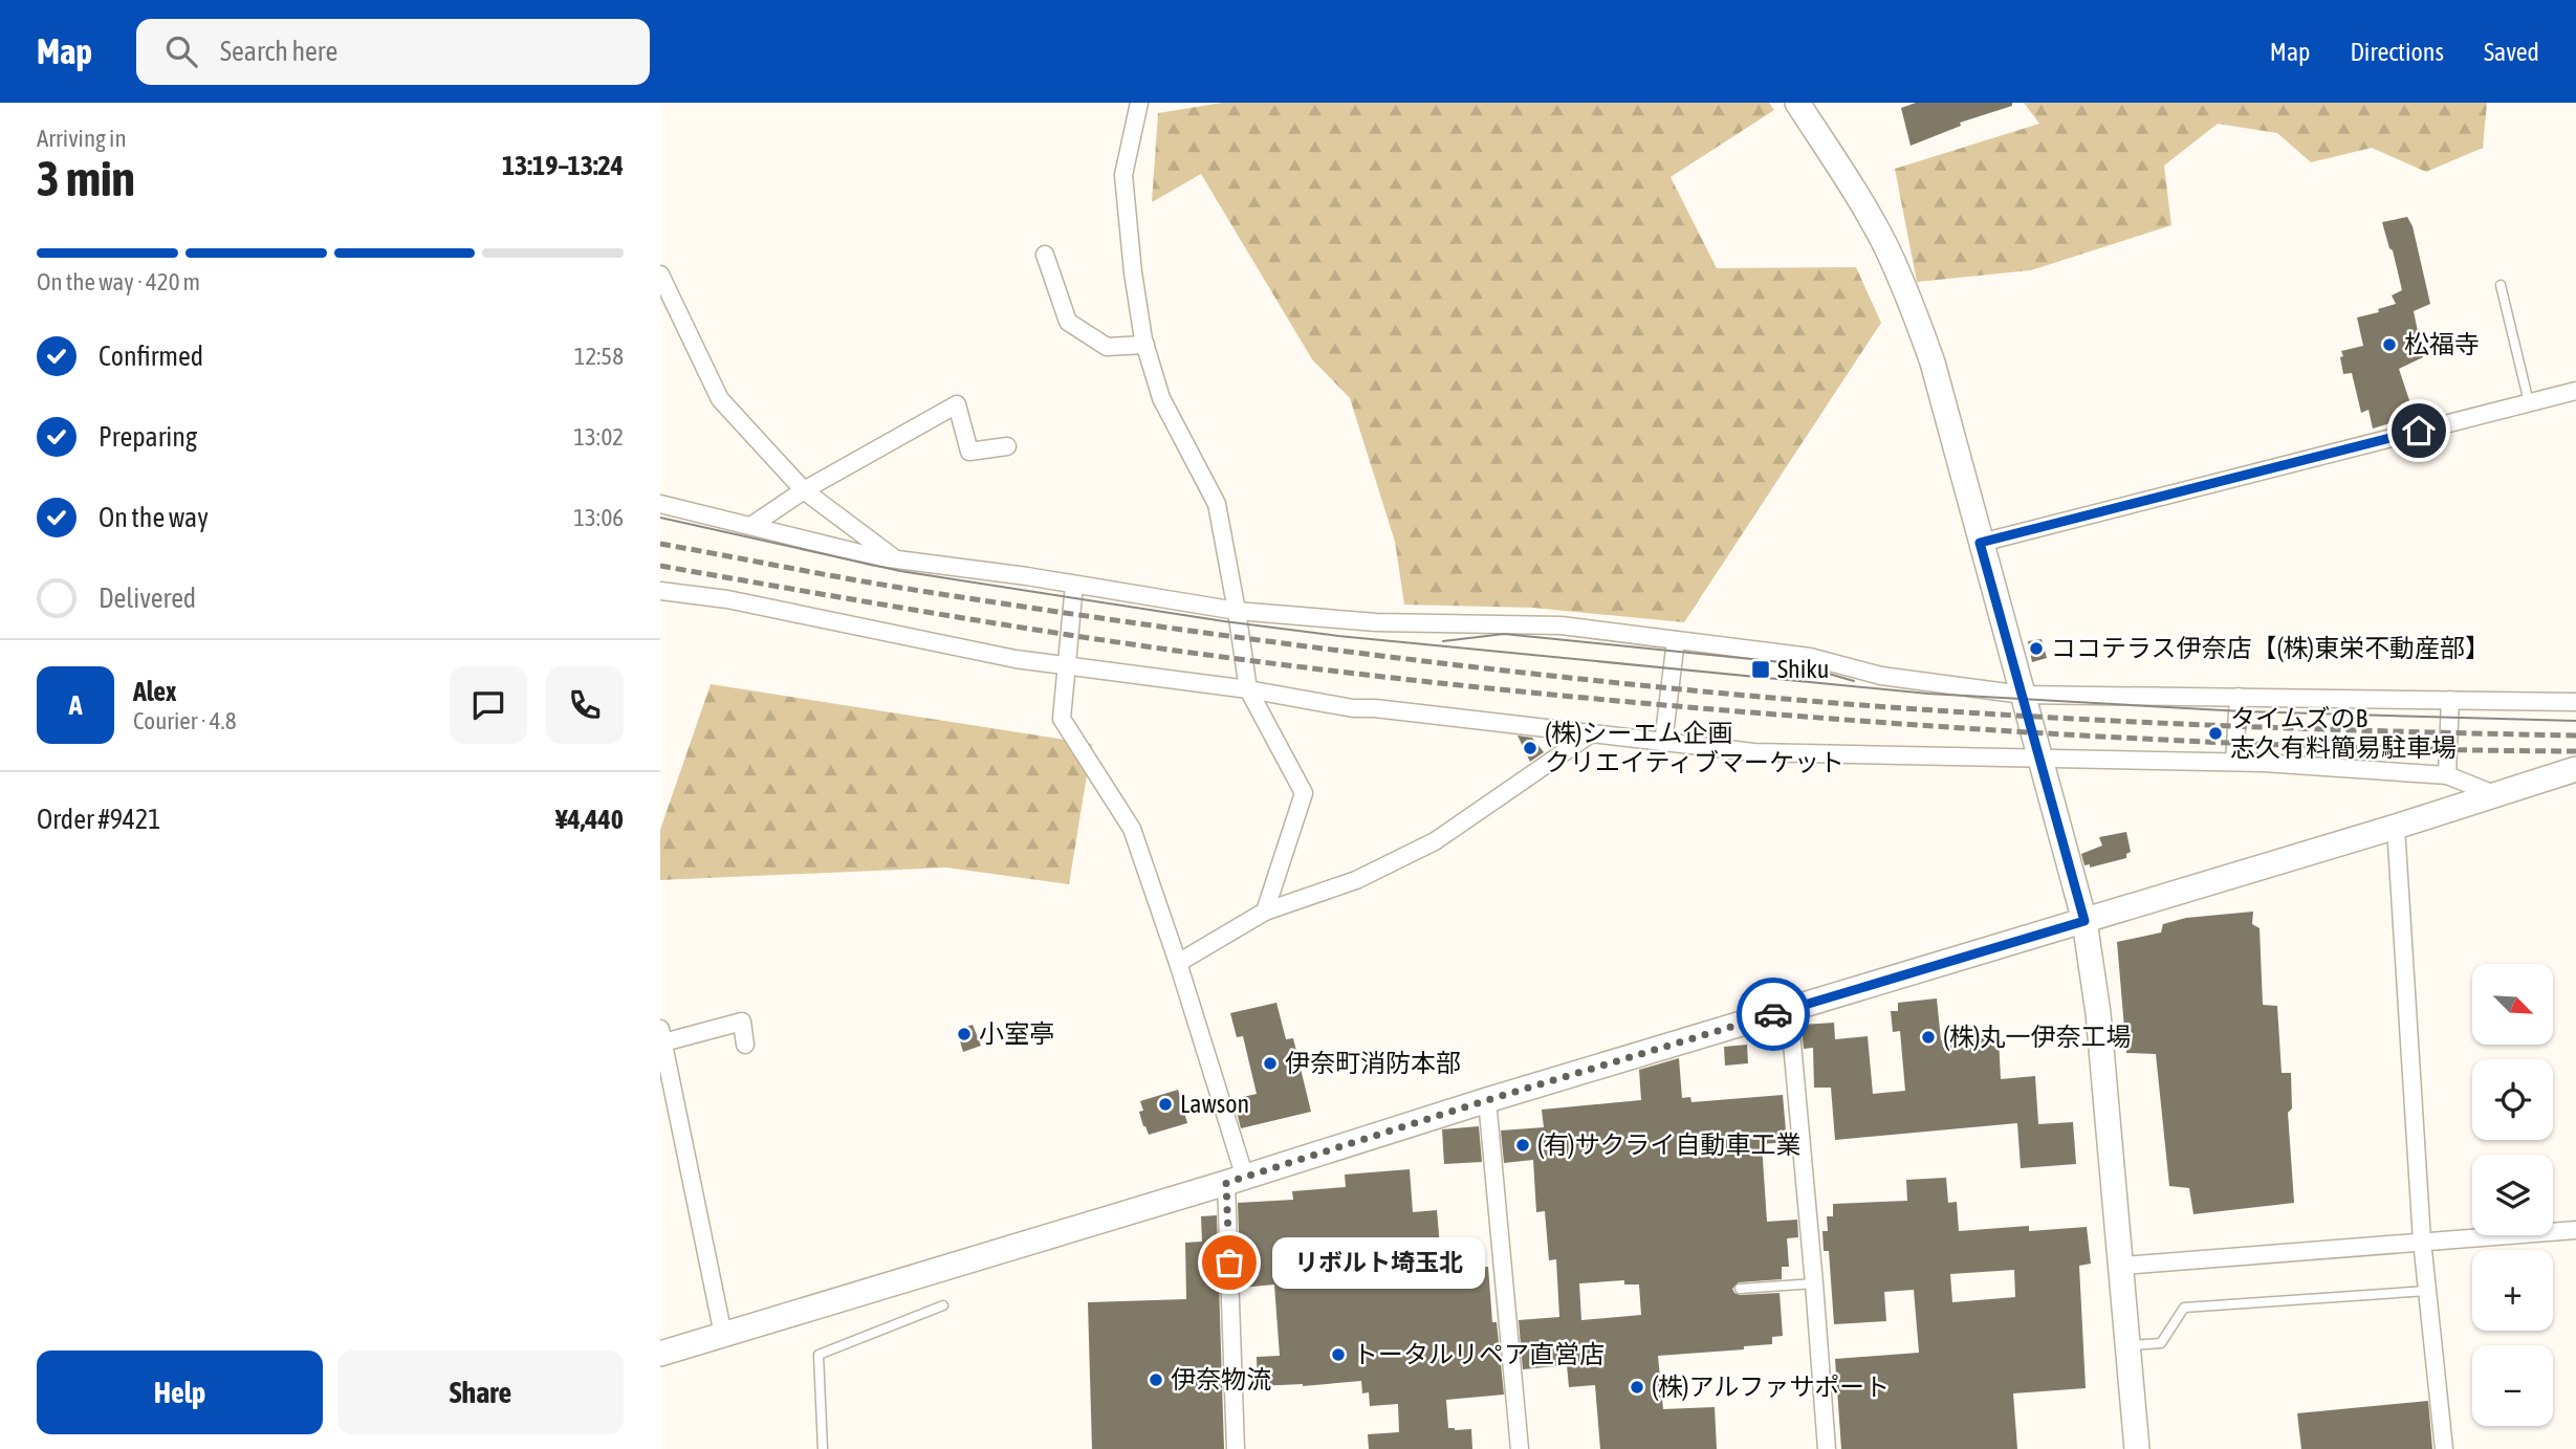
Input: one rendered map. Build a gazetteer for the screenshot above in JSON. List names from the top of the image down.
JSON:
{
  "places": {
    "other": [
      "松福寺",
      "ココテラス伊奈店【(株)東栄不動産部】",
      "タイムズのB 志久有料簡易駐車場",
      "(株)シーエム企画 クリエイティブマーケット",
      "小室亭",
      "(株)丸一伊奈工場",
      "伊奈町消防本部",
      "Lawson",
      "(有)サクライ自動車工業",
      "リボルト埼玉北",
      "トータルリペア直営店",
      "伊奈物流",
      "(株)アルファサポート"
    ],
    "transit": ["Shiku"]
  },
  "north": "bottom right",
  "page": {
    "header": "Map",
    "search": "Search here",
    "nav": ["Map", "Directions", "Saved"],
    "heading": ["3 min", "Arriving in", "13:19–13:24"],
    "panel": [
      "Alex",
      "Courier · 4.8",
      "Order #9421",
      "¥4,440"
    ],
    "bar": "On the way · 420 m",
    "list": [
      ["Confirmed", "12:58"],
      ["Preparing", "13:02"],
      ["On the way", "13:06"],
      "Delivered"
    ],
    "round": "A",
    "map_buttons": ["+", "−"],
    "bubble": "リボルト埼玉北",
    "buttons": ["Help", "Share"]
  }
}
